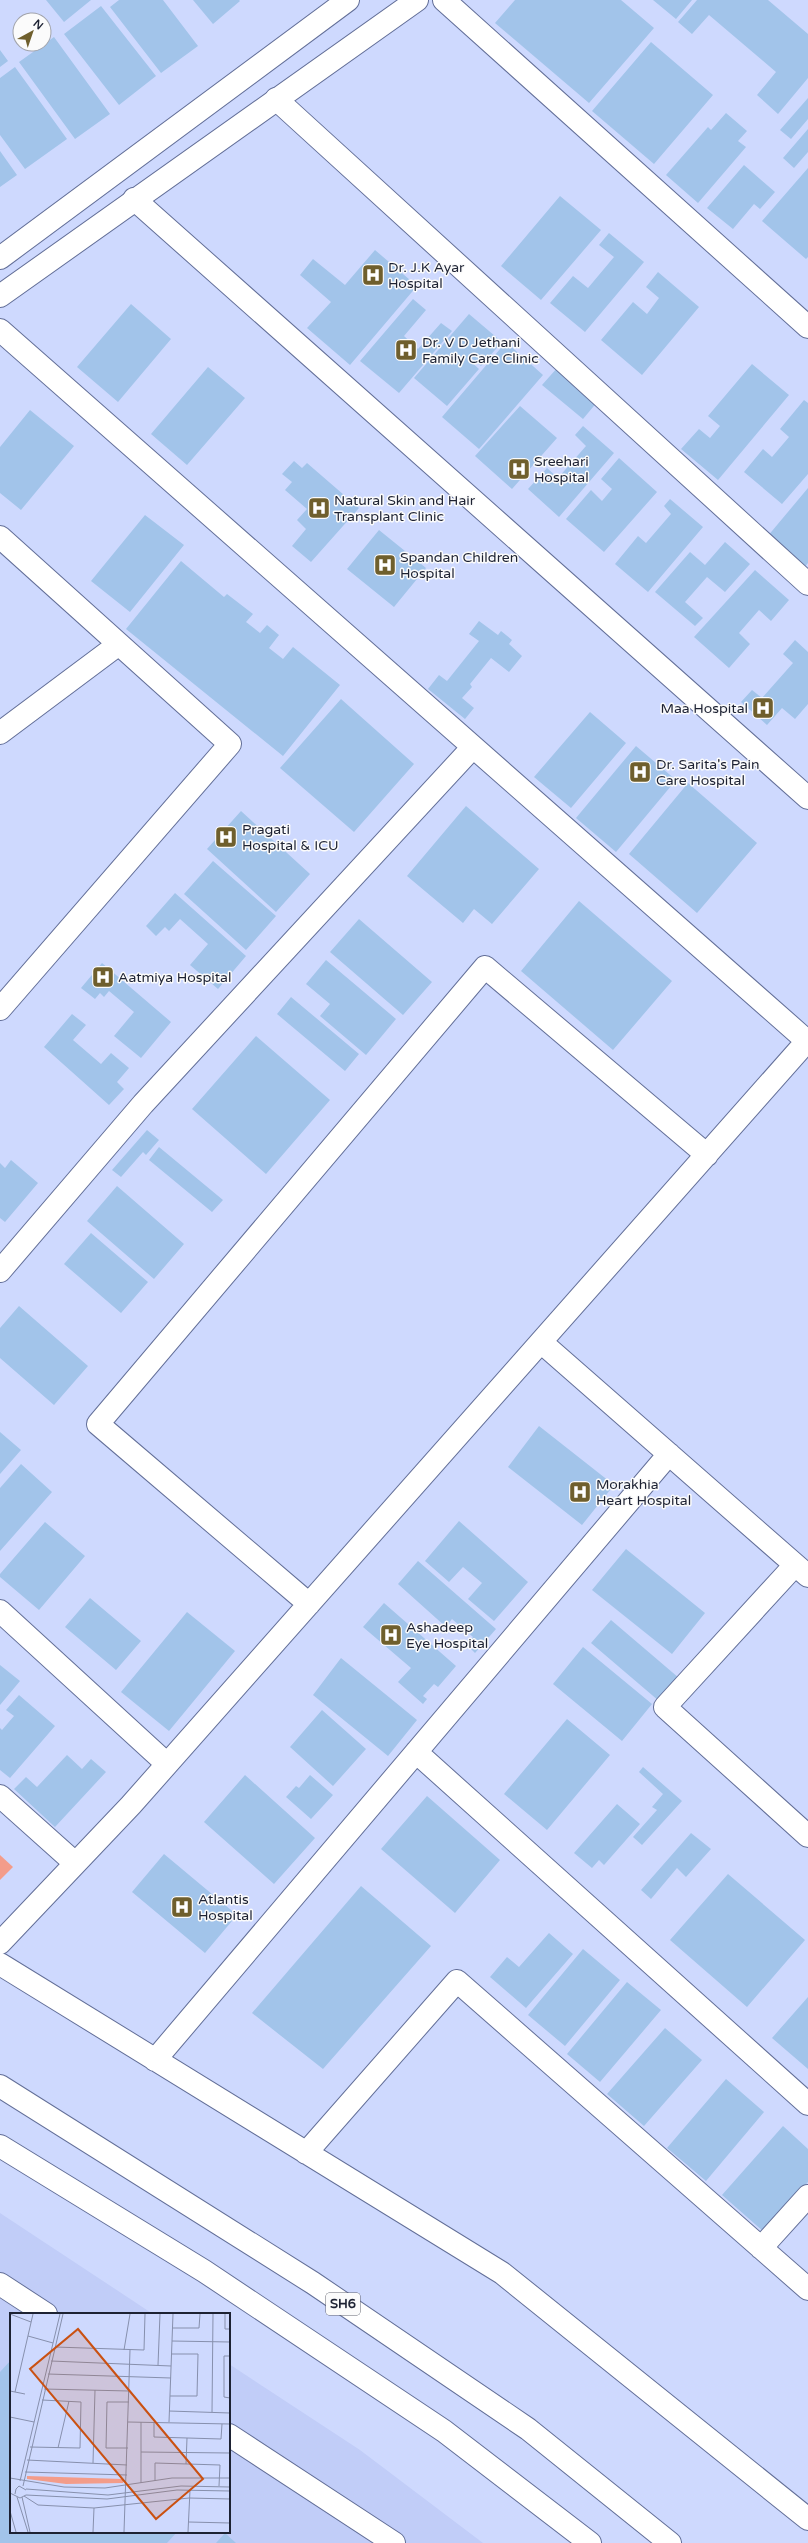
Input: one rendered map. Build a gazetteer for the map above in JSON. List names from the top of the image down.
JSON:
{
  "streets": {
    "street": ["SH6"]
  },
  "places": {
    "hospital": [
      "Dr. J.K Ayar Hospital",
      "Dr. V D Jethani Family Care Clinic",
      "Sreehari Hospital",
      "Natural Skin and Hair Transplant Clinic",
      "Spandan Children Hospital",
      "Maa Hospital",
      "Dr. Sarita's Pain Care Hospital",
      "Pragati Hospital & ICU",
      "Aatmiya Hospital",
      "Morakhia Heart Hospital",
      "Ashadeep Eye Hospital",
      "Atlantis Hospital"
    ]
  },
  "north": "top right"
}
